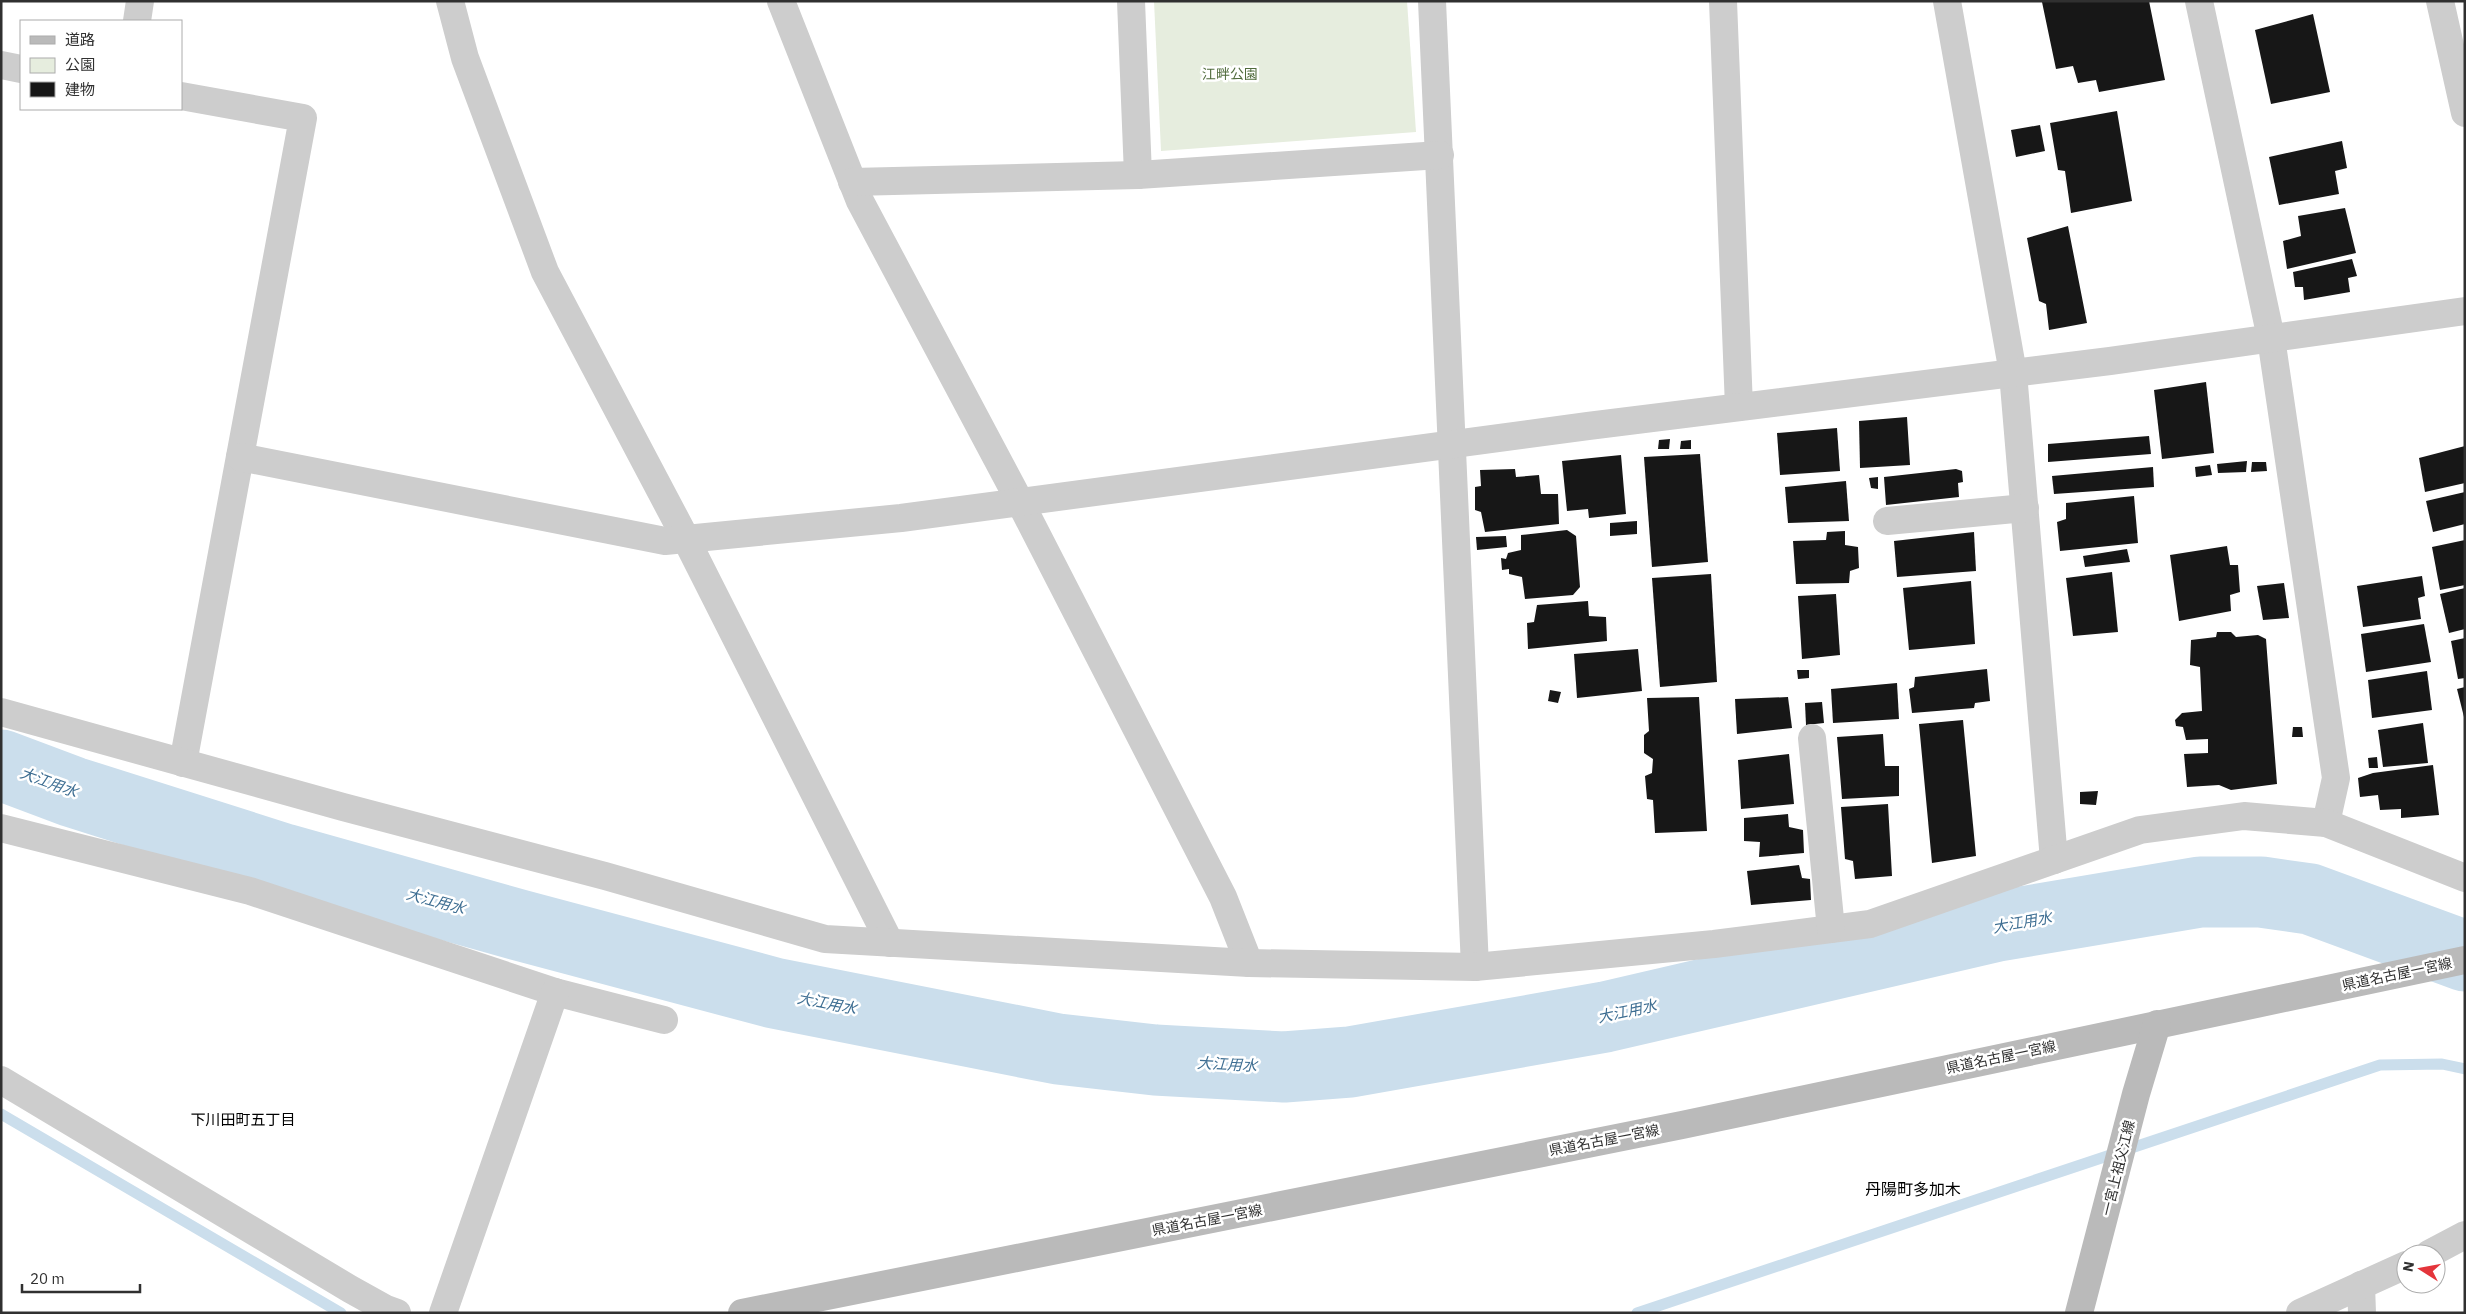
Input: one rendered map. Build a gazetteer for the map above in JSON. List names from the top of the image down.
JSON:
{
  "streets": {
    "main road": ["県道名古屋一宮線", "一宮上祖父江線"]
  },
  "crossings": [
    ["県道名古屋一宮線", "一宮上祖父江線"]
  ],
  "districts": ["下川田町五丁目", "丹陽町多加木"],
  "water": ["大江用水"],
  "parks": ["江畔公園"],
  "legend": ["道路", "公園", "建物"],
  "scale_bar": "20 m",
  "north": "left"
}
